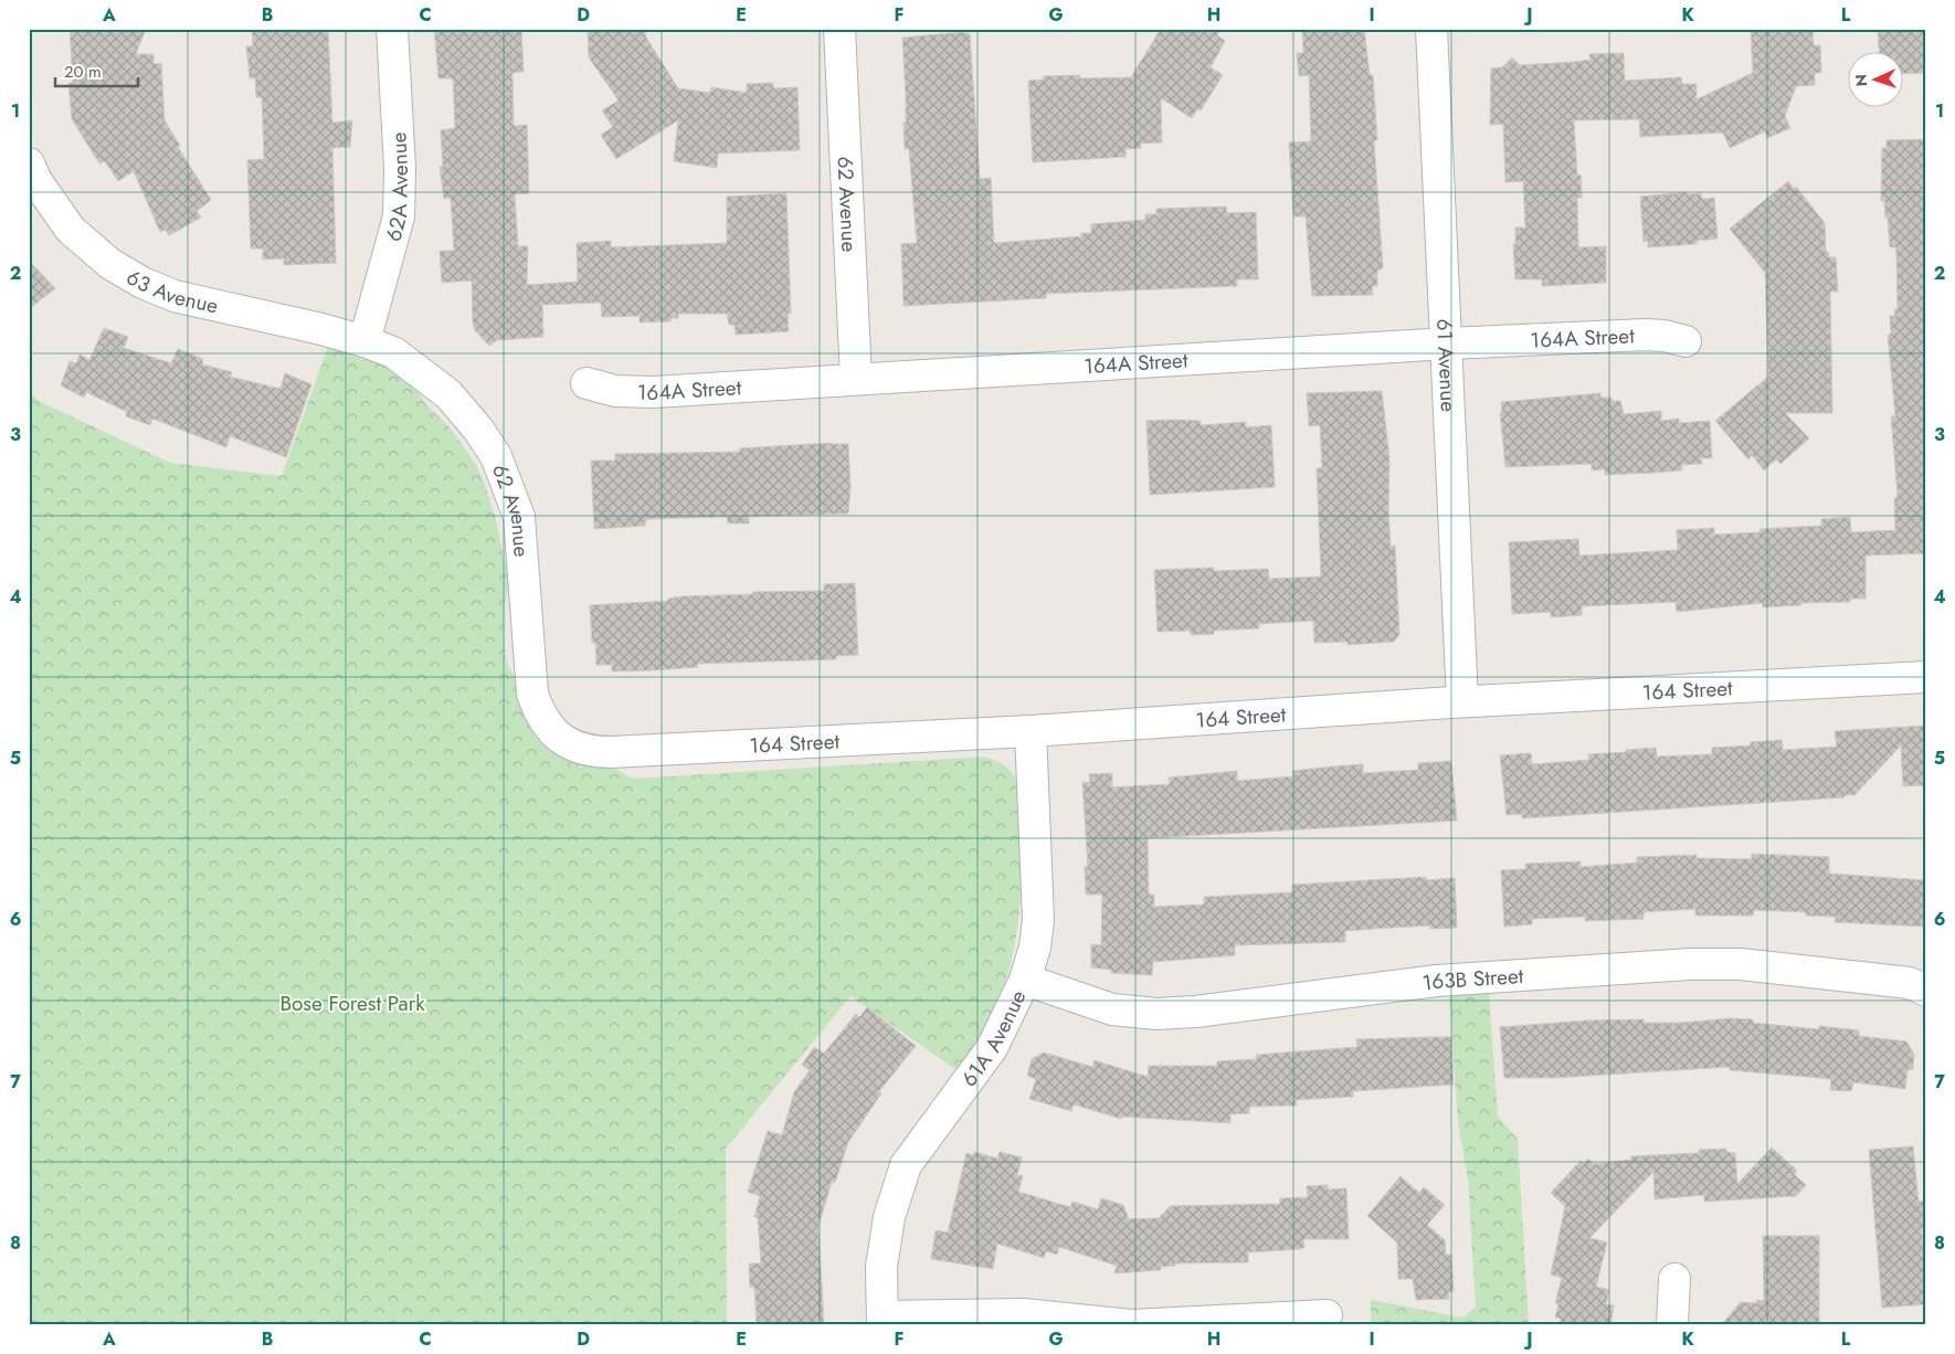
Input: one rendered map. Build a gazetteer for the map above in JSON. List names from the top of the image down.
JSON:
{
  "streets": {
    "street": [
      "62A Avenue",
      "62 Avenue",
      "63 Avenue",
      "164A Street",
      "61 Avenue",
      "164 Street",
      "163B Street",
      "61A Avenue"
    ]
  },
  "crossings": [
    ["62A Avenue", "62 Avenue"],
    ["62A Avenue", "63 Avenue"],
    ["62 Avenue", "63 Avenue"],
    ["62 Avenue", "164A Street"],
    ["62 Avenue", "164 Street"],
    ["164A Street", "61 Avenue"],
    ["61 Avenue", "164 Street"],
    ["164 Street", "61A Avenue"],
    ["163B Street", "61A Avenue"]
  ],
  "parks": ["Bose Forest Park"],
  "scale_bar": "20 m",
  "north": "left",
  "grid": {
    "columns": [
      "A",
      "B",
      "C",
      "D",
      "E",
      "F",
      "G",
      "H",
      "I",
      "J",
      "K",
      "L"
    ],
    "rows": [
      "1",
      "2",
      "3",
      "4",
      "5",
      "6",
      "7",
      "8"
    ]
  }
}
